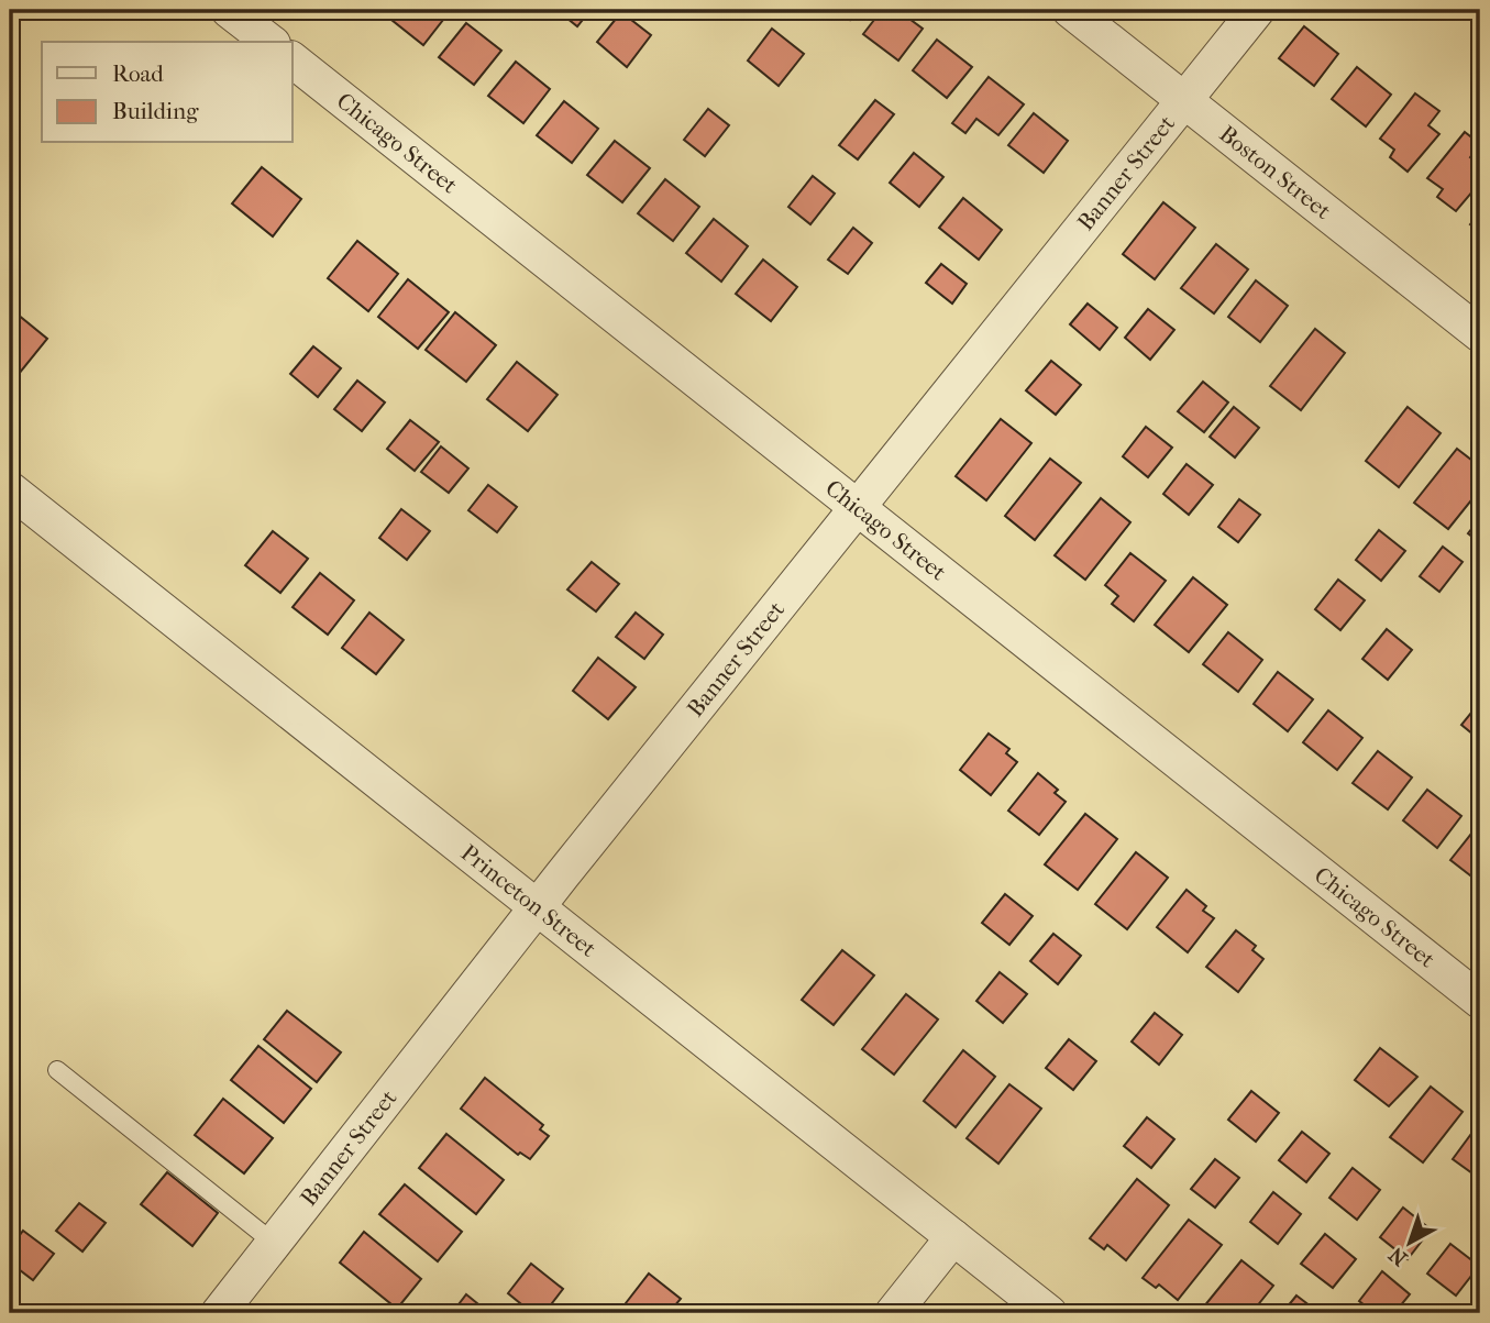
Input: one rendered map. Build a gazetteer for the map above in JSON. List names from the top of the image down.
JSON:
{
  "streets": {
    "street": [
      "Chicago Street",
      "Boston Street",
      "Banner Street",
      "Princeton Street"
    ]
  },
  "crossings": [
    ["Chicago Street", "Banner Street"],
    ["Boston Street", "Banner Street"],
    ["Banner Street", "Princeton Street"]
  ],
  "legend": ["Road", "Building"],
  "north": "bottom left"
}
